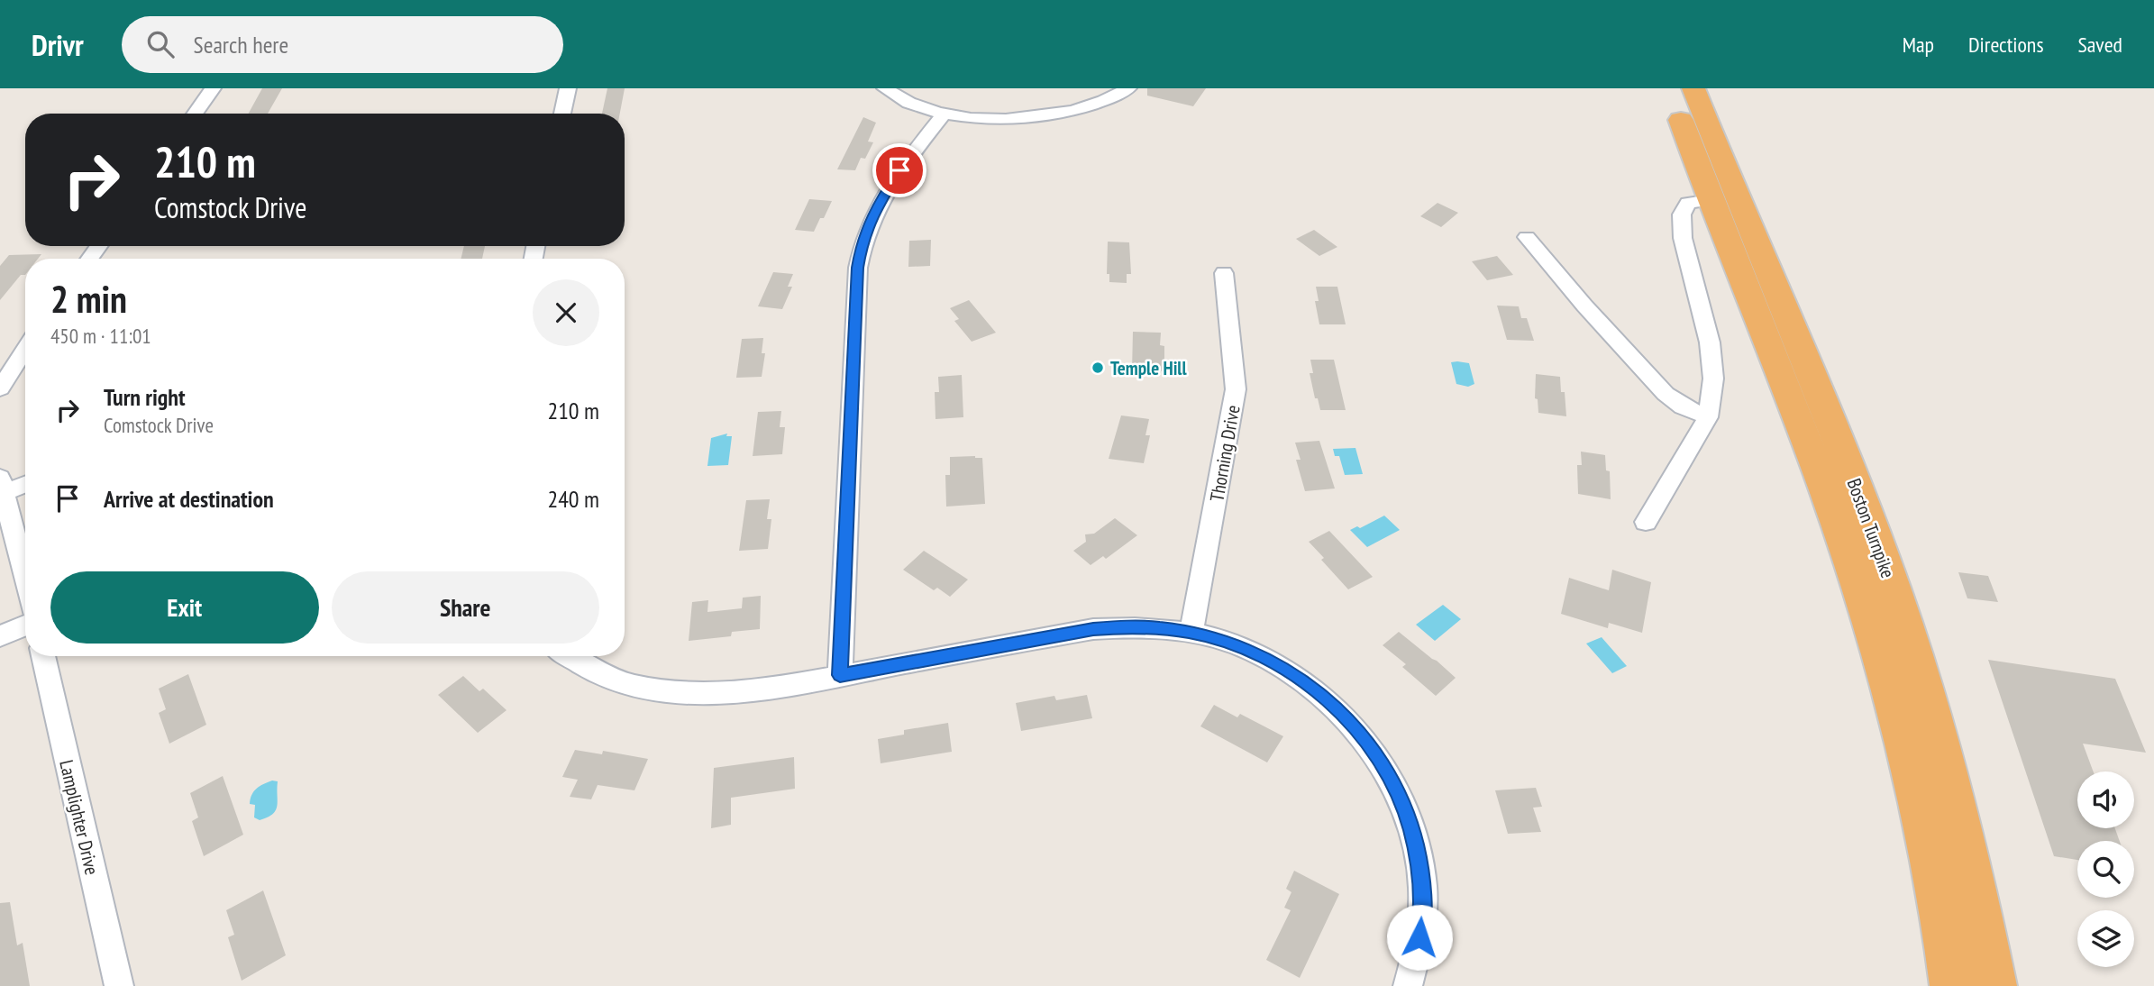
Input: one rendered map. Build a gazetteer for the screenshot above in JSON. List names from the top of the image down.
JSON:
{
  "streets": {
    "highway": ["Boston Turnpike"],
    "street": ["Thorning Drive", "Lamplighter Drive"]
  },
  "places": ["Temple Hill"],
  "page": {
    "header": "Drivr",
    "search": "Search here",
    "nav": ["Map", "Directions", "Saved"],
    "turn": ["210 m", "Comstock Drive"],
    "heading": ["2 min", "450 m · 11:01"],
    "list": [
      {
        "name": "Turn right",
        "note": "Comstock Drive",
        "value": "210 m"
      },
      {
        "name": "Arrive at destination",
        "value": "240 m"
      }
    ],
    "buttons": ["Exit", "Share"]
  }
}
